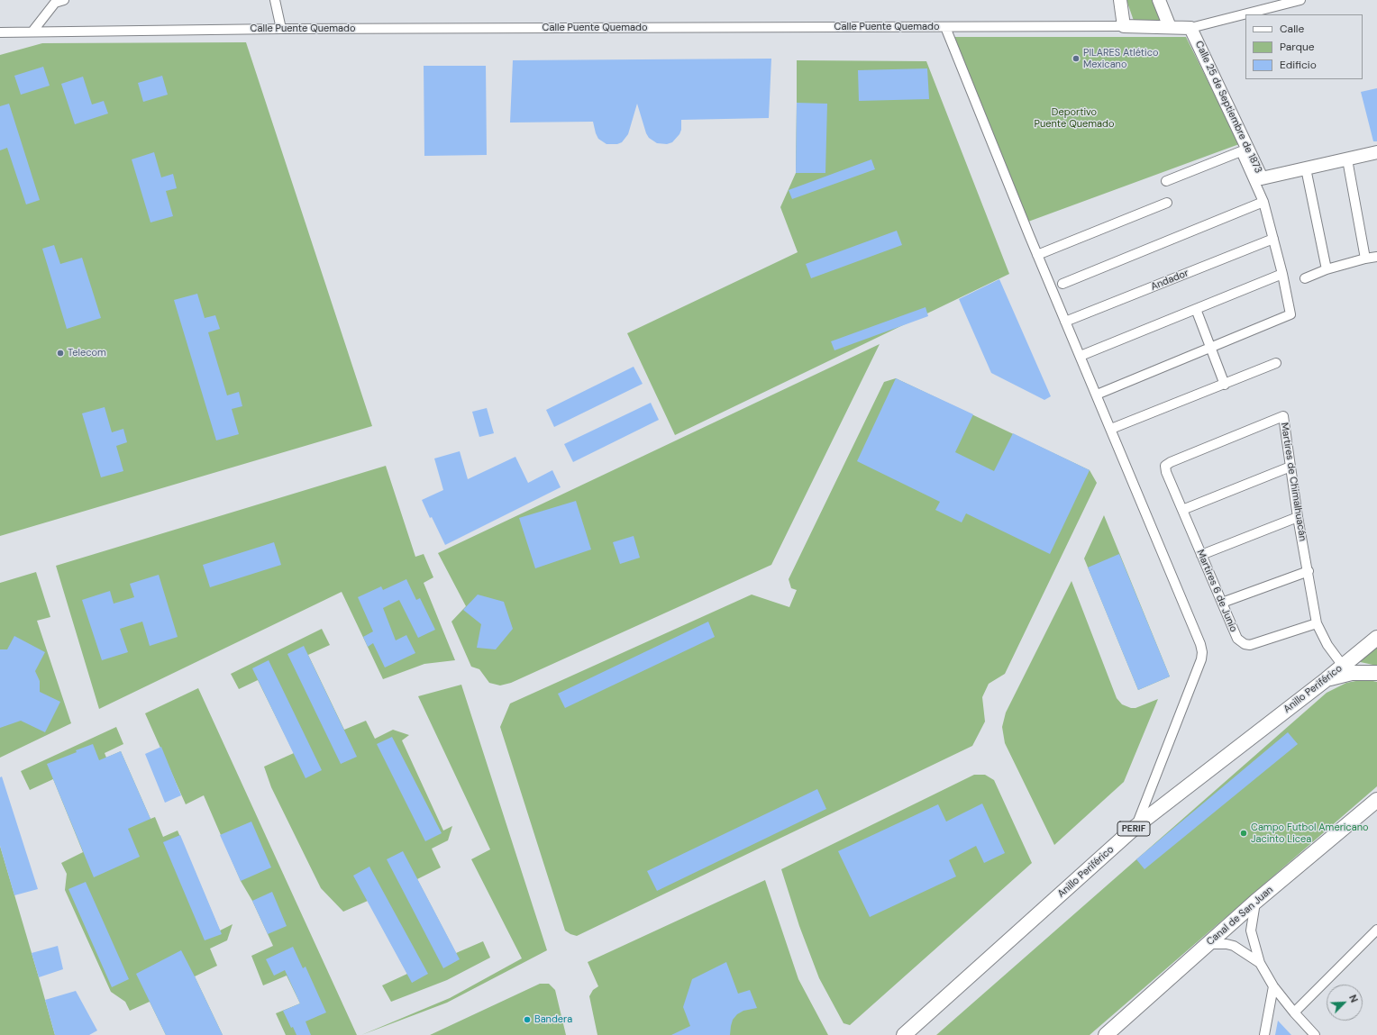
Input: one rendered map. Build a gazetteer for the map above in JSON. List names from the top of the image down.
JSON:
{
  "streets": {
    "main road": ["Anillo Periférico", "PERIF", "Canal de San Juan"],
    "street": [
      "Calle Puente Quemado",
      "Calle 25 de Septiembre de 1873",
      "Andador",
      "Martires de Chimalhuacán",
      "Martires 6 de Junio"
    ]
  },
  "crossings": [
    ["Calle Puente Quemado", "Calle 25 de Septiembre de 1873"],
    ["Martires de Chimalhuacán", "Martires 6 de Junio"],
    ["Martires de Chimalhuacán", "Anillo Periférico"]
  ],
  "parks": ["Deportivo Puente Quemado"],
  "places": [
    "PILARES Atlético Mexicano",
    "Telecom",
    "Campo Futbol Americano Jacinto Licea",
    "Bandera"
  ],
  "legend": ["Calle", "Parque", "Edificio"],
  "north": "top right"
}
